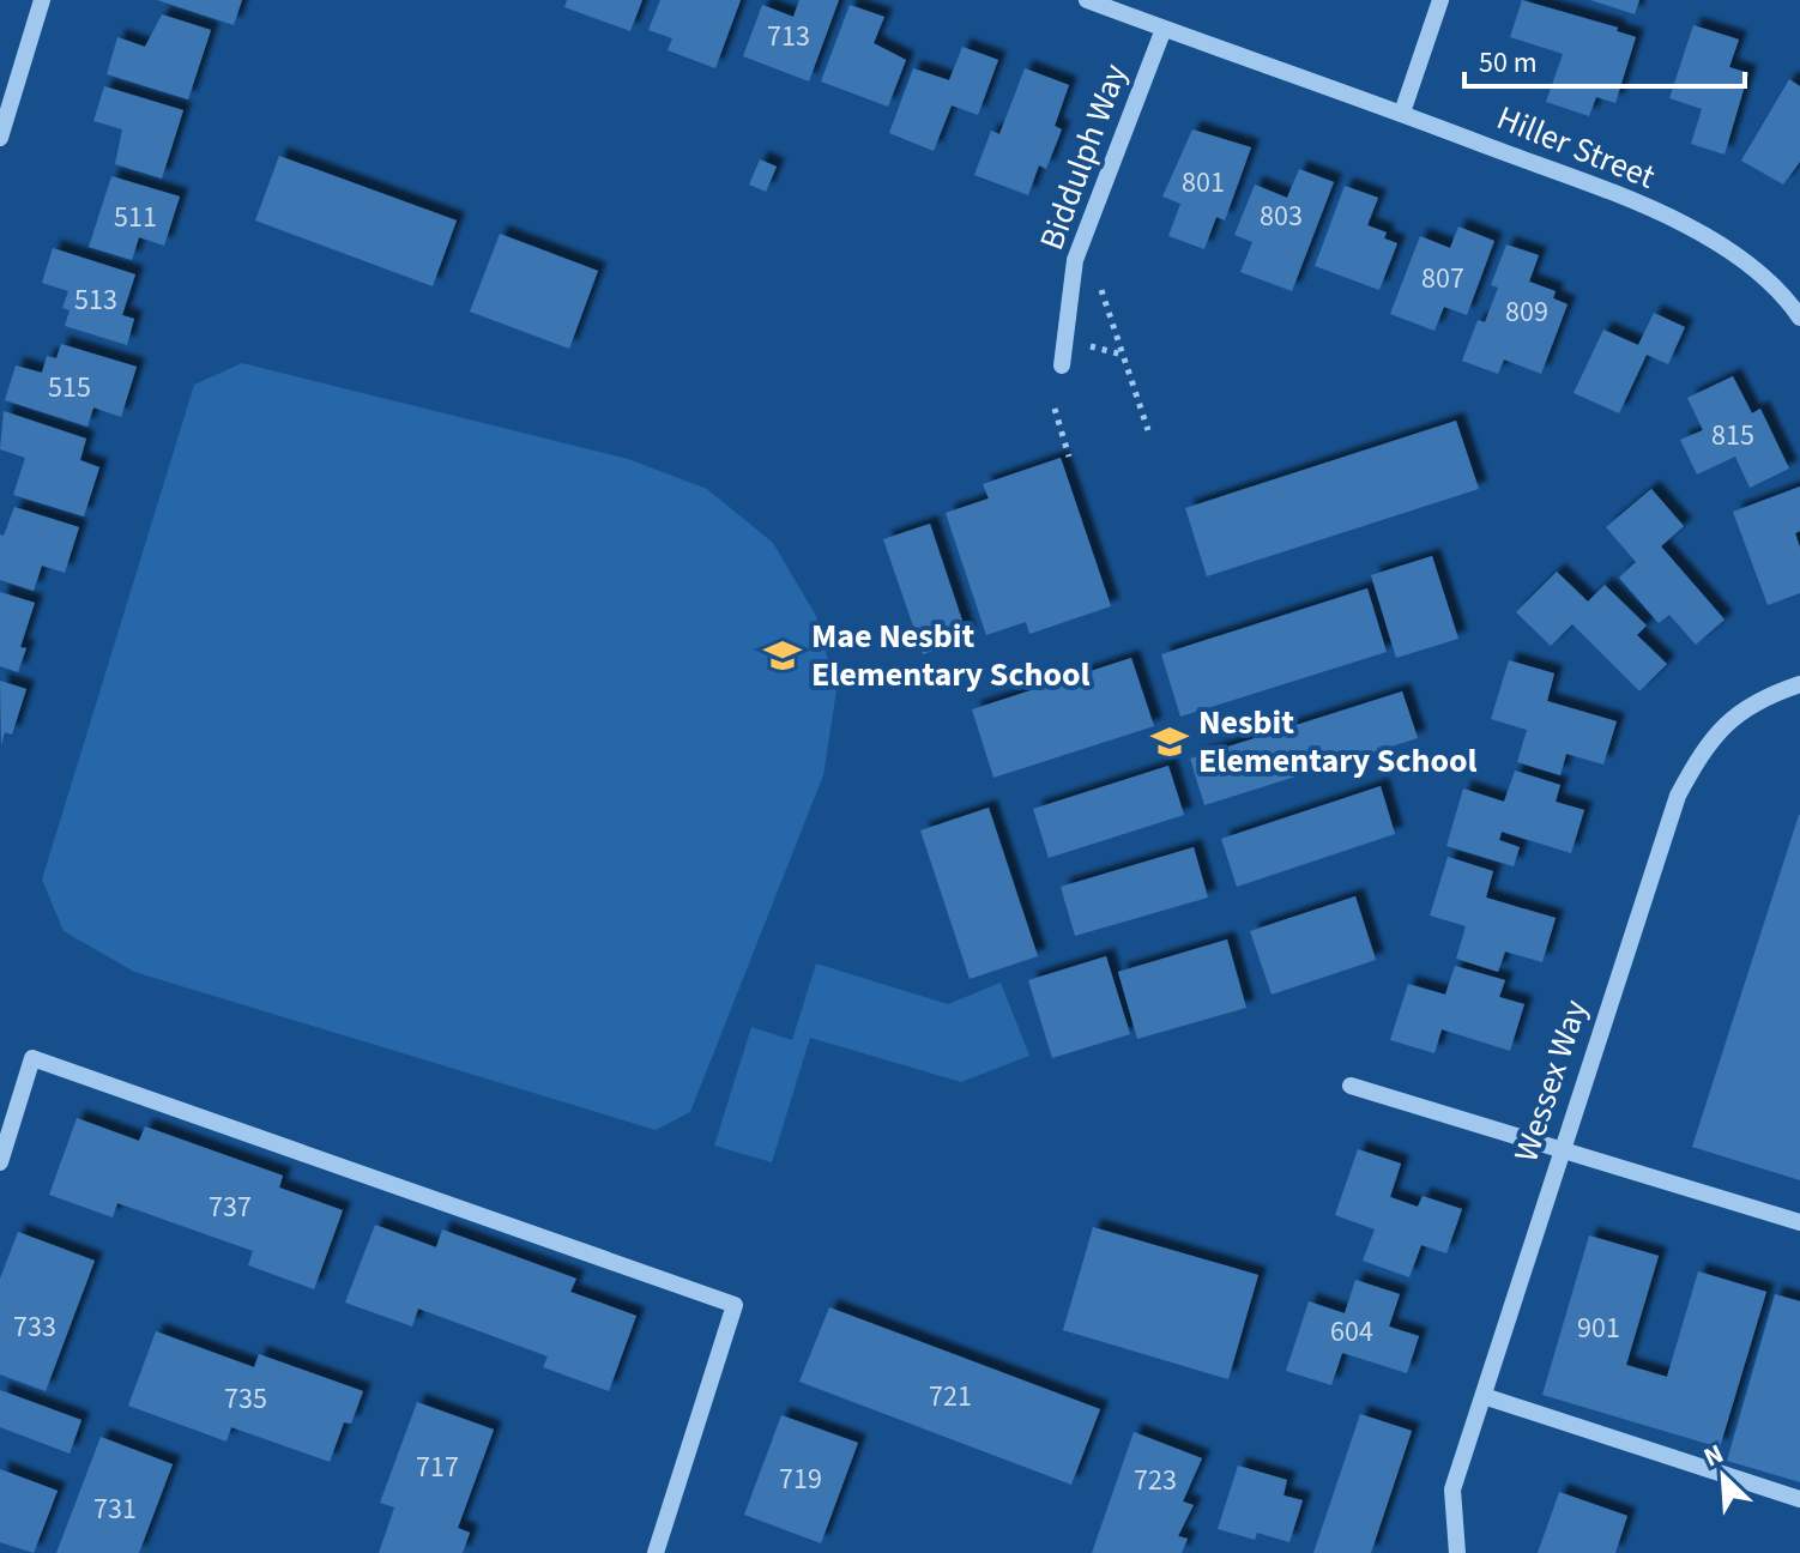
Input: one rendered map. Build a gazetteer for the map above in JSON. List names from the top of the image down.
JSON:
{
  "streets": {
    "street": ["Hiller Street", "Biddulph Way", "Wessex Way"]
  },
  "crossings": [
    ["Hiller Street", "Biddulph Way"]
  ],
  "places": {
    "school or university": ["Mae Nesbit Elementary School", "Nesbit Elementary School"]
  },
  "house_numbers": [
    "713",
    "801",
    "803",
    "511",
    "807",
    "513",
    "809",
    "515",
    "815",
    "737",
    "733",
    "901",
    "604",
    "721",
    "735",
    "717",
    "719",
    "723",
    "731"
  ],
  "scale_bar": "50 m",
  "north": "top left"
}
